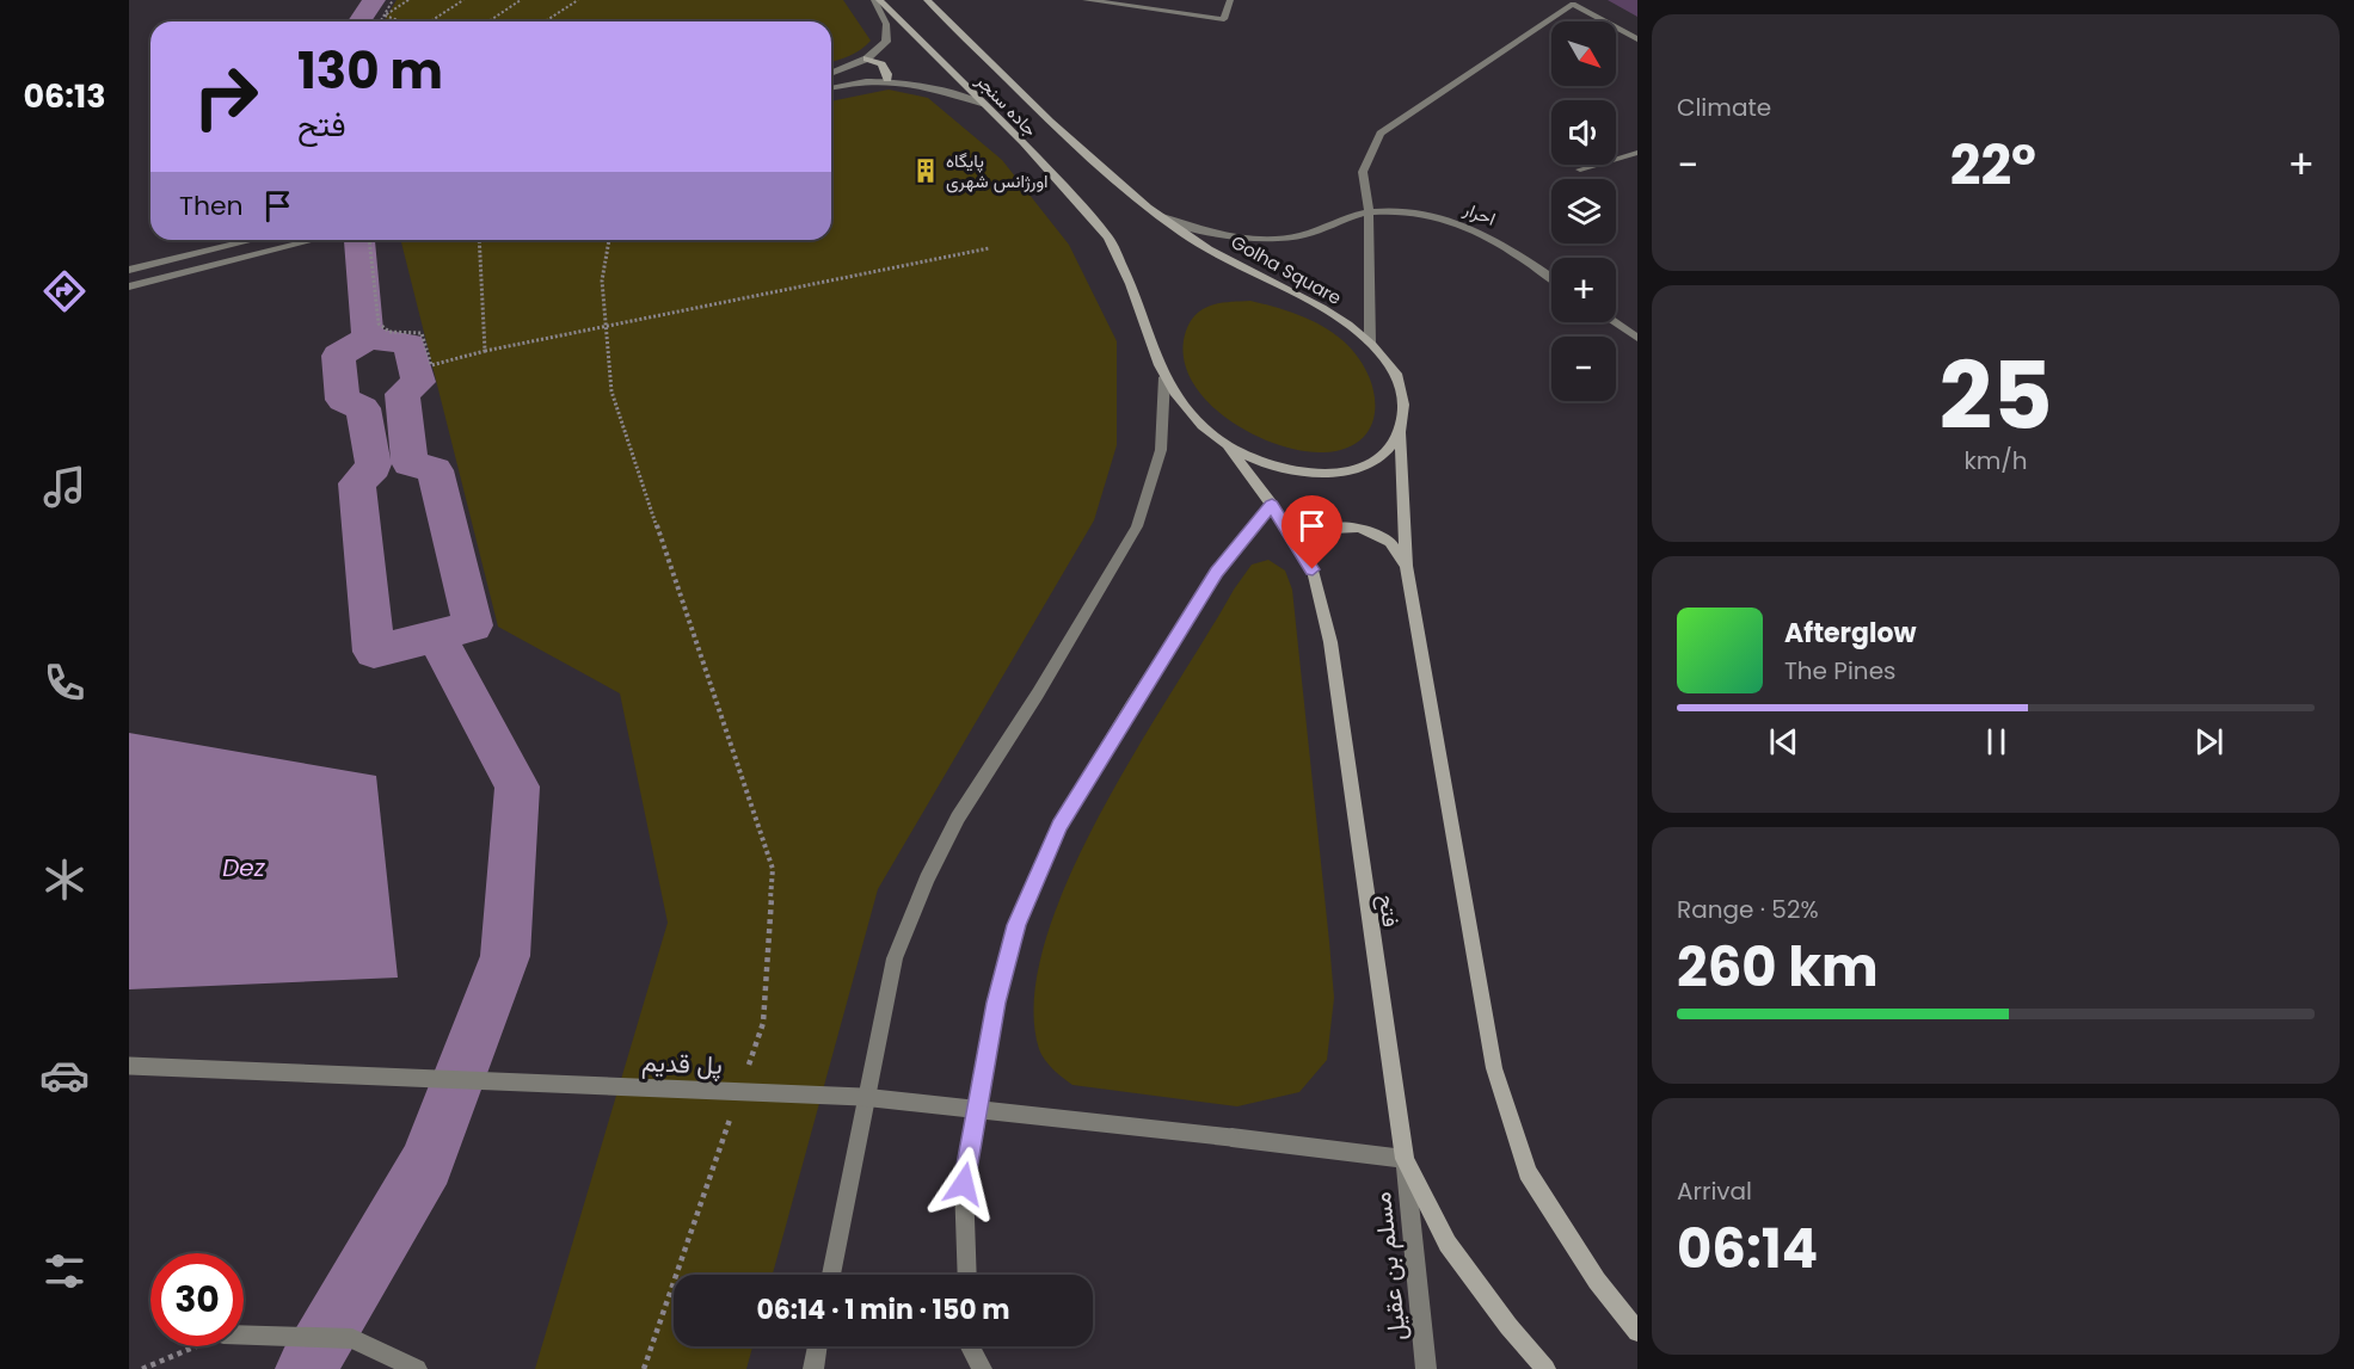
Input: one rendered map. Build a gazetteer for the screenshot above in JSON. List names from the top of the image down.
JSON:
{
  "streets": {
    "main road": ["جاده سنجر", "Golha Square", "فتح"],
    "street": ["احرار", "پل قدیم", "مسلم بن عقیل"]
  },
  "crossings": [
    ["جاده سنجر", "Golha Square"],
    ["فتح", "پل قدیم"],
    ["فتح", "مسلم بن عقیل"],
    ["پل قدیم", "مسلم بن عقیل"]
  ],
  "water": ["Dez"],
  "places": {
    "building": ["پایگاه اورژانس شهری"]
  },
  "north": "bottom right",
  "page": {
    "tabs": "06:13",
    "tile": [
      "Climate",
      ["25", "km/h"],
      ["Range · 52%", "260 km"],
      ["Arrival", "06:14"]
    ],
    "map_buttons": ["+", "−"],
    "turn": ["130 m", "فتح"],
    "heat": ["−", "22°", "+"],
    "then": "Then",
    "song": ["Afterglow", "The Pines"],
    "limit": "30",
    "trip": "06:14 · 1 min · 150 m"
  }
}
